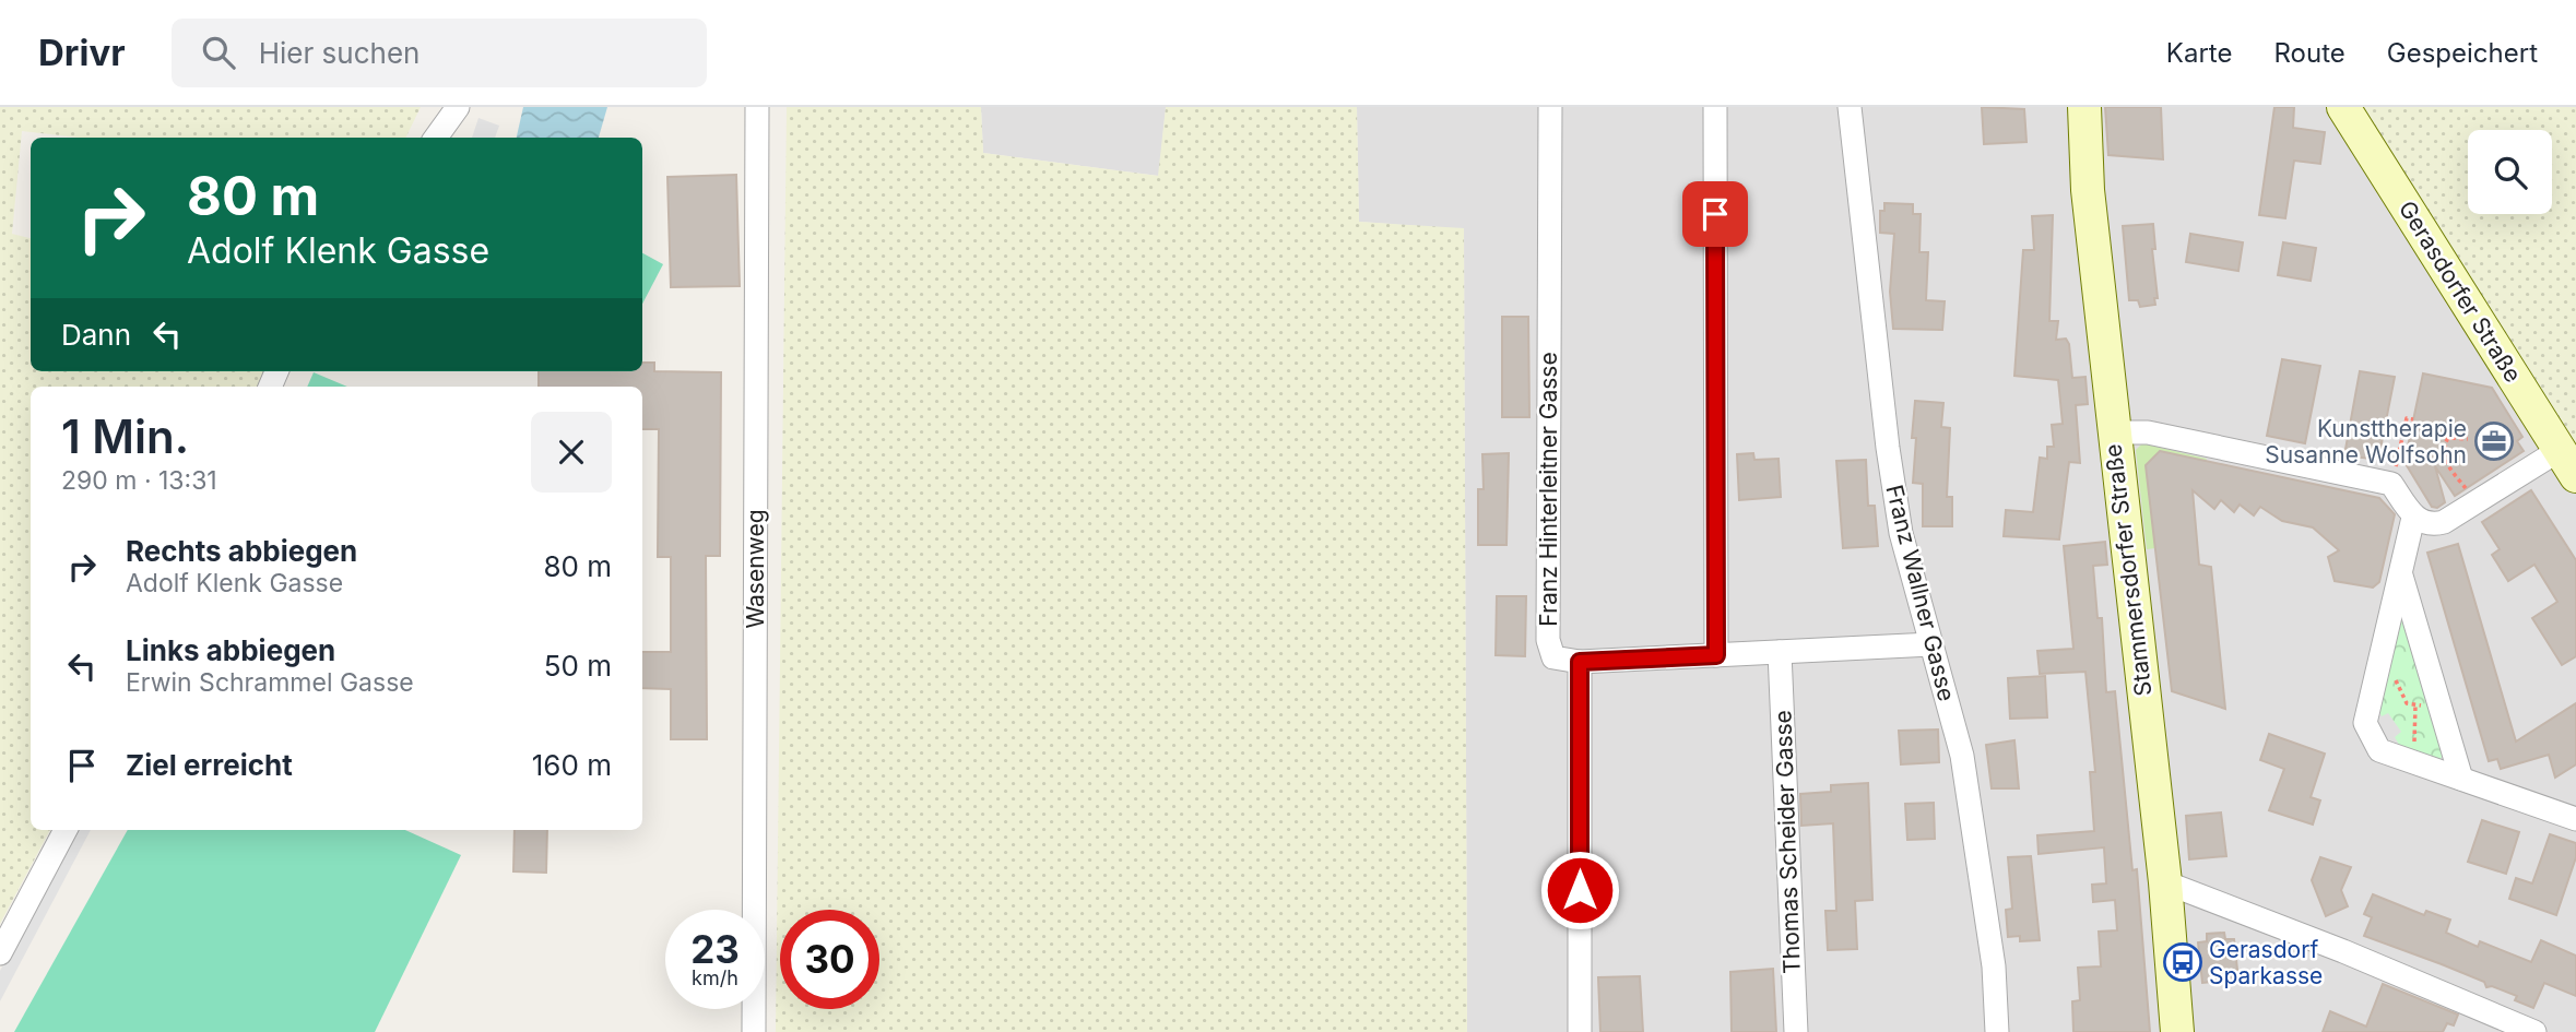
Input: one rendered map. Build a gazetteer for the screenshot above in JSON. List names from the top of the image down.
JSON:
{
  "streets": {
    "main road": ["Gerasdorfer Straße", "Stammersdorfer Straße"],
    "street": [
      "Franz Hinterleitner Gasse",
      "Wasenweg",
      "Franz Wallner Gasse",
      "Thomas Scheider Gasse"
    ]
  },
  "places": {
    "office": ["Kunsttherapie Susanne Wolfsohn"],
    "bus stop": ["Gerasdorf Sparkasse"]
  },
  "page": {
    "header": "Drivr",
    "search": "Hier suchen",
    "nav": ["Karte", "Route", "Gespeichert"],
    "turn": ["80 m", "Adolf Klenk Gasse"],
    "then": "Dann",
    "heading": ["1 Min.", "290 m · 13:31"],
    "list": [
      {
        "name": "Rechts abbiegen",
        "note": "Adolf Klenk Gasse",
        "value": "80 m"
      },
      {
        "name": "Links abbiegen",
        "note": "Erwin Schrammel Gasse",
        "value": "50 m"
      },
      {
        "name": "Ziel erreicht",
        "value": "160 m"
      }
    ],
    "speed": "23 km/h",
    "limit": "30"
  }
}
